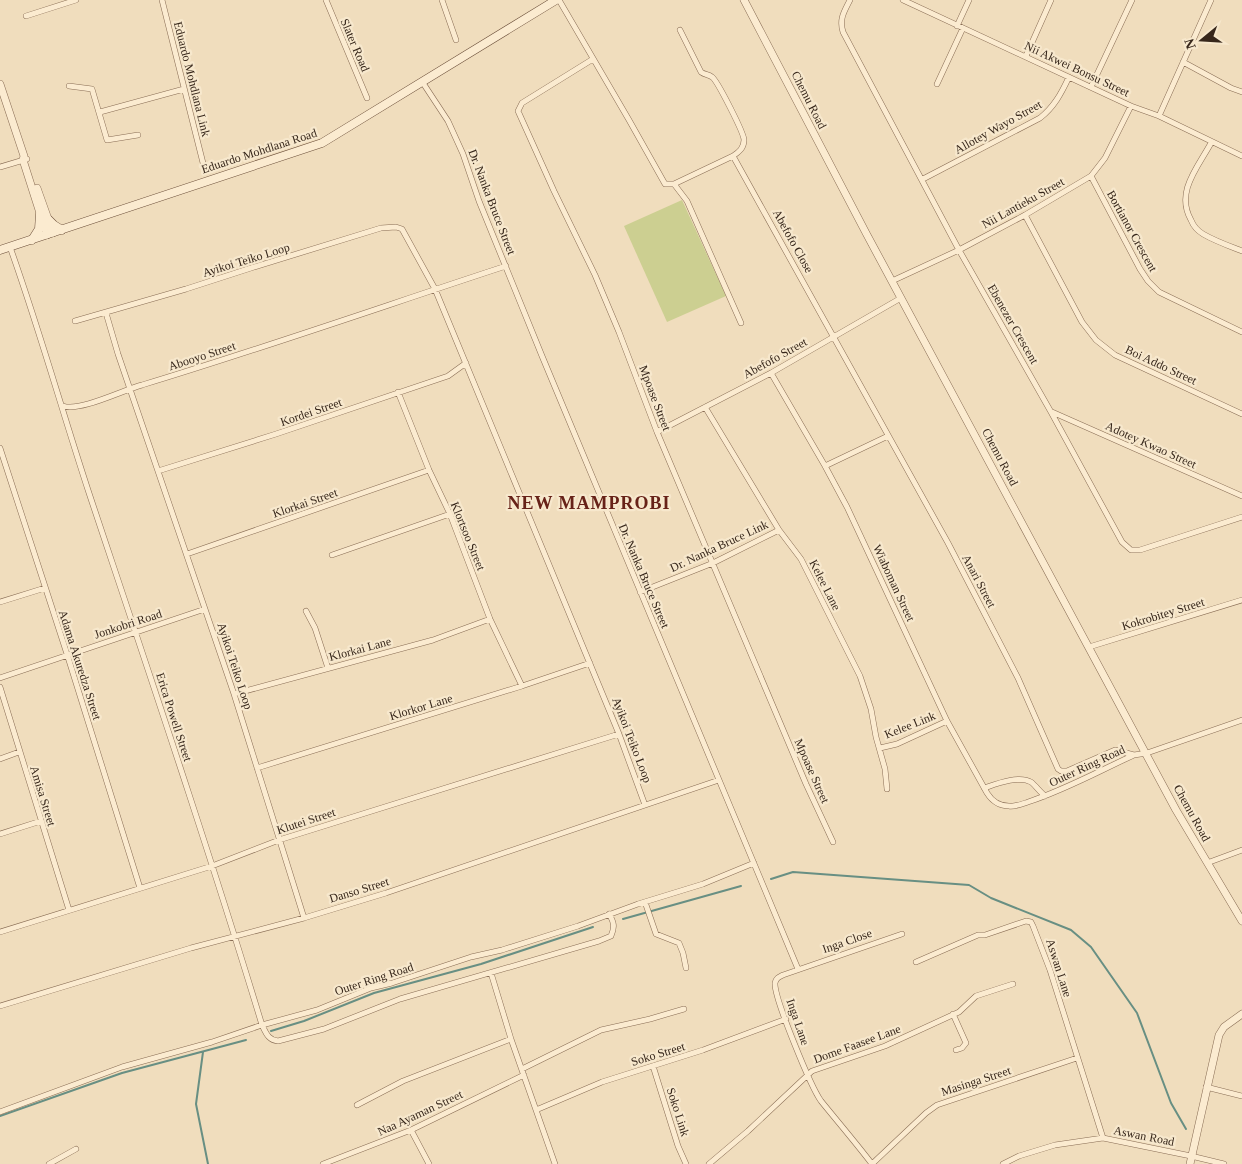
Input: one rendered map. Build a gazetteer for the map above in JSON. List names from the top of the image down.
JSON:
{
  "streets": {
    "main road": ["Eduardo Mohdlana Road"],
    "street": [
      "Slater Road",
      "Nii Akwei Bonsu Street",
      "Eduardo Mohdlana Link",
      "Chemu Road",
      "Allotey Wayo Street",
      "Dr. Nanka Bruce Street",
      "Nii Lantieku Street",
      "Bortianor Crescent",
      "Abefofo Close",
      "Ayikoi Teiko Loop",
      "Ebenezer Crescent",
      "Abooyo Street",
      "Abefofo Street",
      "Boi Addo Street",
      "Mpoase Street",
      "Kordei Street",
      "Adotey Kwao Street",
      "Klorkai Street",
      "Klortsoo Street",
      "Dr. Nanka Bruce Link",
      "Anari Street",
      "Wiaboman Street",
      "Kelee Lane",
      "Kokrobitey Street",
      "Jonkobri Road",
      "Klorkai Lane",
      "Adama Akuredza Street",
      "Klorkor Lane",
      "Erica Powell Street",
      "Kelee Link",
      "Outer Ring Road",
      "Amisa Street",
      "Klutei Street",
      "Danso Street",
      "Inga Close",
      "Aswan Lane",
      "Inga Lane",
      "Dome Faasee Lane",
      "Soko Street",
      "Masinga Street",
      "Soko Link",
      "Naa Ayaman Street",
      "Aswan Road"
    ]
  },
  "crossings": [
    ["Nii Akwei Bonsu Street", "Allotey Wayo Street"],
    ["Nii Akwei Bonsu Street", "Nii Lantieku Street"],
    ["Chemu Road", "Nii Lantieku Street"],
    ["Chemu Road", "Abefofo Street"],
    ["Chemu Road", "Kokrobitey Street"],
    ["Chemu Road", "Outer Ring Road"],
    ["Allotey Wayo Street", "Ebenezer Crescent"],
    ["Eduardo Mohdlana Road", "Dr. Nanka Bruce Street"],
    ["Dr. Nanka Bruce Street", "Abooyo Street"],
    ["Dr. Nanka Bruce Street", "Dr. Nanka Bruce Link"],
    ["Dr. Nanka Bruce Street", "Outer Ring Road"],
    ["Dr. Nanka Bruce Street", "Danso Street"],
    ["Dr. Nanka Bruce Street", "Inga Close"],
    ["Dr. Nanka Bruce Street", "Inga Lane"],
    ["Nii Lantieku Street", "Bortianor Crescent"],
    ["Nii Lantieku Street", "Ebenezer Crescent"],
    ["Nii Lantieku Street", "Boi Addo Street"],
    ["Abefofo Close", "Abefofo Street"],
    ["Abefofo Close", "Anari Street"],
    ["Ayikoi Teiko Loop", "Abooyo Street"],
    ["Ayikoi Teiko Loop", "Kordei Street"],
    ["Ayikoi Teiko Loop", "Klorkai Street"],
    ["Ayikoi Teiko Loop", "Jonkobri Road"],
    ["Ayikoi Teiko Loop", "Klorkai Lane"],
    ["Ayikoi Teiko Loop", "Klorkor Lane"],
    ["Ayikoi Teiko Loop", "Klutei Street"],
    ["Ayikoi Teiko Loop", "Danso Street"],
    ["Ebenezer Crescent", "Adotey Kwao Street"],
    ["Abooyo Street", "Erica Powell Street"],
    ["Abefofo Street", "Mpoase Street"],
    ["Abefofo Street", "Anari Street"],
    ["Abefofo Street", "Wiaboman Street"],
    ["Abefofo Street", "Kelee Lane"],
    ["Mpoase Street", "Dr. Nanka Bruce Link"],
    ["Kordei Street", "Klortsoo Street"],
    ["Klorkai Street", "Klortsoo Street"],
    ["Klortsoo Street", "Klorkai Lane"],
    ["Klortsoo Street", "Klorkor Lane"],
    ["Dr. Nanka Bruce Link", "Kelee Lane"],
    ["Anari Street", "Outer Ring Road"],
    ["Wiaboman Street", "Kelee Link"],
    ["Wiaboman Street", "Outer Ring Road"],
    ["Kelee Lane", "Kelee Link"],
    ["Jonkobri Road", "Adama Akuredza Street"],
    ["Jonkobri Road", "Erica Powell Street"],
    ["Adama Akuredza Street", "Klutei Street"],
    ["Erica Powell Street", "Outer Ring Road"],
    ["Erica Powell Street", "Klutei Street"],
    ["Erica Powell Street", "Danso Street"],
    ["Amisa Street", "Klutei Street"],
    ["Inga Close", "Inga Lane"],
    ["Aswan Lane", "Masinga Street"],
    ["Aswan Lane", "Aswan Road"],
    ["Inga Lane", "Dome Faasee Lane"],
    ["Inga Lane", "Soko Street"],
    ["Inga Lane", "Masinga Street"],
    ["Soko Street", "Soko Link"]
  ],
  "districts": ["NEW MAMPROBI"],
  "north": "left"
}
